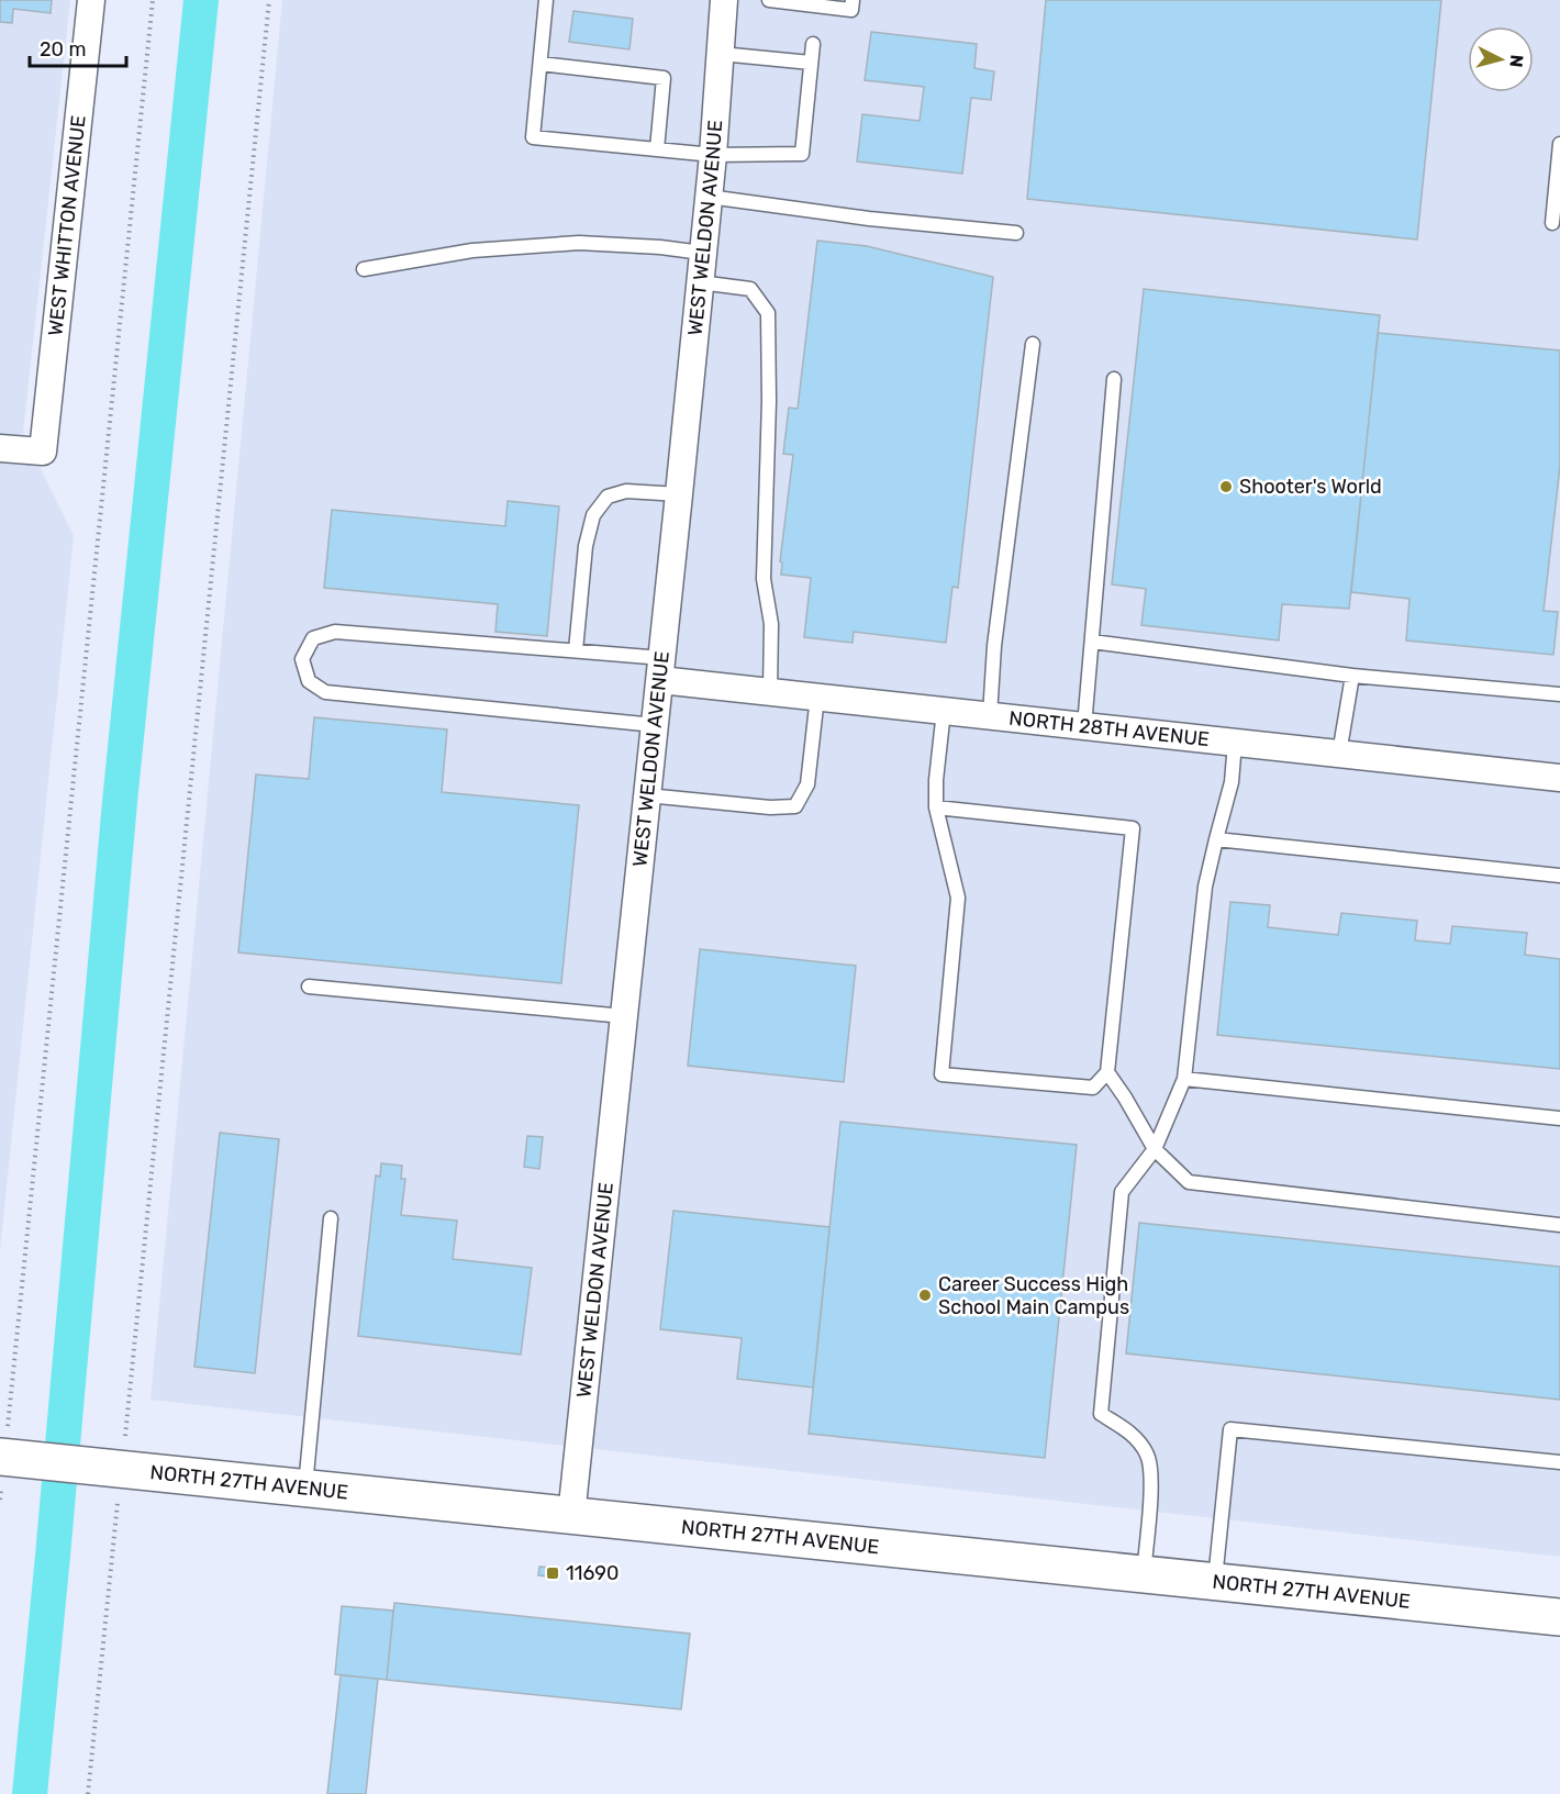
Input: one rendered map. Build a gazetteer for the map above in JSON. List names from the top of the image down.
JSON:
{
  "streets": {
    "main road": ["NORTH 27TH AVENUE"],
    "street": ["WEST WHITTON AVENUE", "WEST WELDON AVENUE", "NORTH 28TH AVENUE"]
  },
  "crossings": [
    ["WEST WELDON AVENUE", "NORTH 28TH AVENUE"],
    ["WEST WELDON AVENUE", "NORTH 27TH AVENUE"]
  ],
  "places": {
    "other": ["Shooter's World", "Career Success High School Main Campus"],
    "transit": ["11690"]
  },
  "scale_bar": "20 m",
  "north": "right"
}
